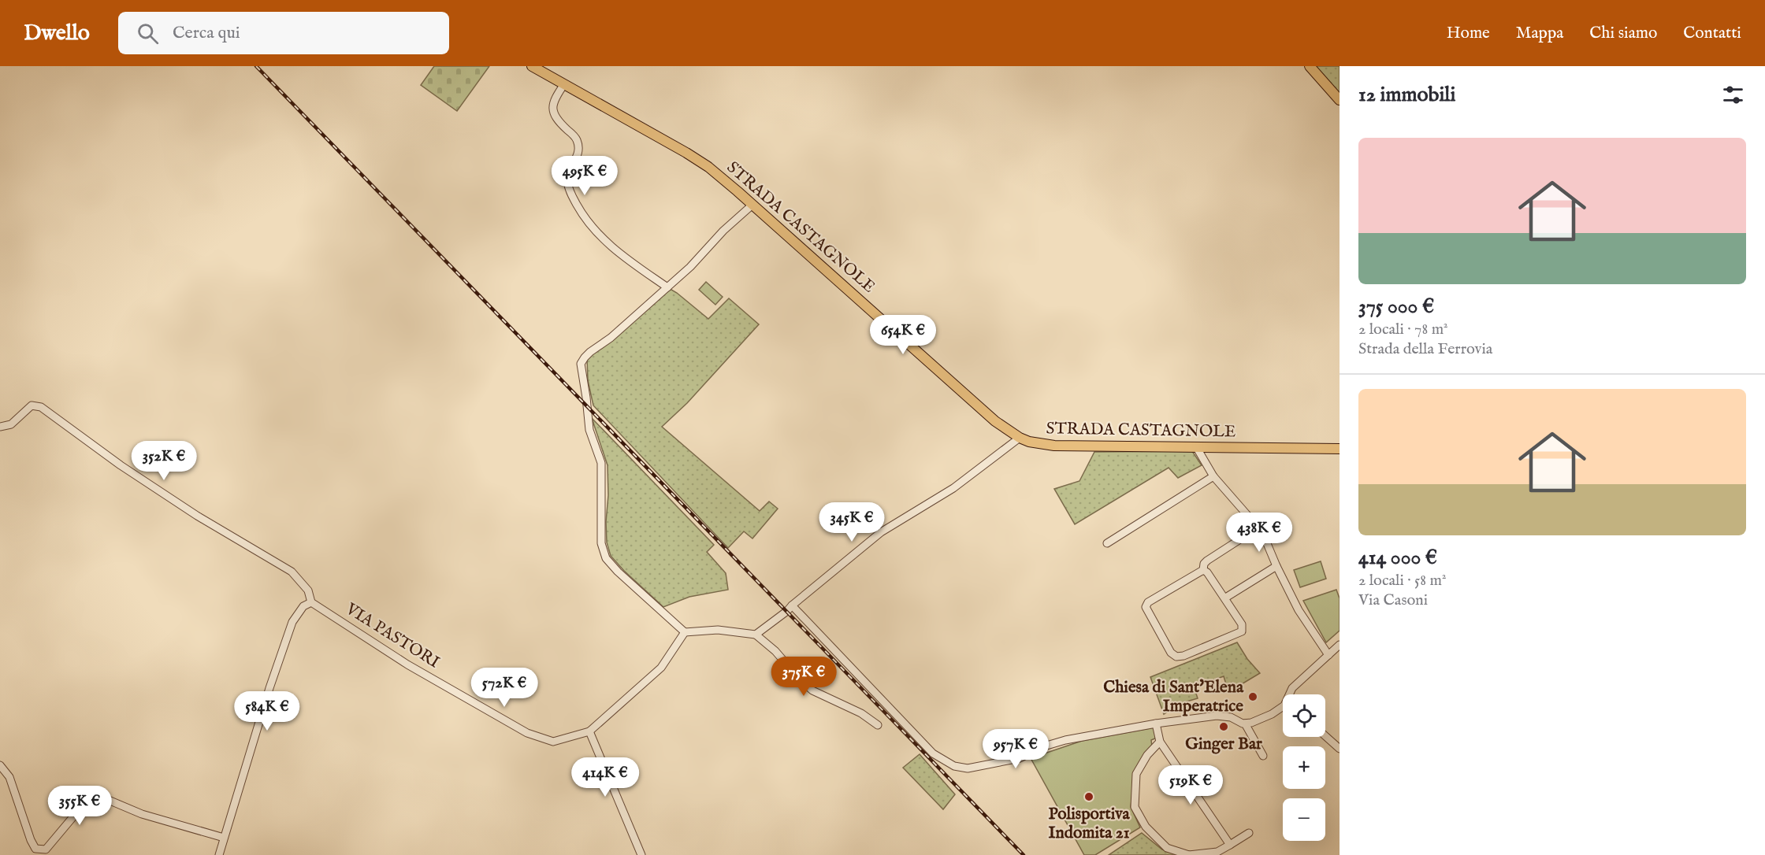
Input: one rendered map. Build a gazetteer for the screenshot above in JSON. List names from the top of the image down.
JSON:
{
  "streets": {
    "main road": ["STRADA CASTAGNOLE"],
    "street": ["VIA PASTORI"]
  },
  "places": ["Chiesa di Sant'Elena Imperatrice", "Ginger Bar", "Polisportiva Indomita 21"],
  "page": {
    "header": "Dwello",
    "search": "Cerca qui",
    "nav": [
      "Home",
      "Mappa",
      "Chi siamo",
      "Contatti"
    ],
    "heading": "12 immobili",
    "list": [
      {
        "name": "375 000 €",
        "note": "2 locali · 78 m² · Strada della Ferrovia"
      },
      {
        "name": "414 000 €",
        "note": "2 locali · 58 m² · Via Casoni"
      }
    ],
    "price": [
      "495K €",
      "654K €",
      "352K €",
      "345K €",
      "438K €",
      "375K €",
      "572K €",
      "584K €",
      "957K €",
      "414K €",
      "519K €",
      "355K €"
    ],
    "map_buttons": ["+", "−"]
  }
}
